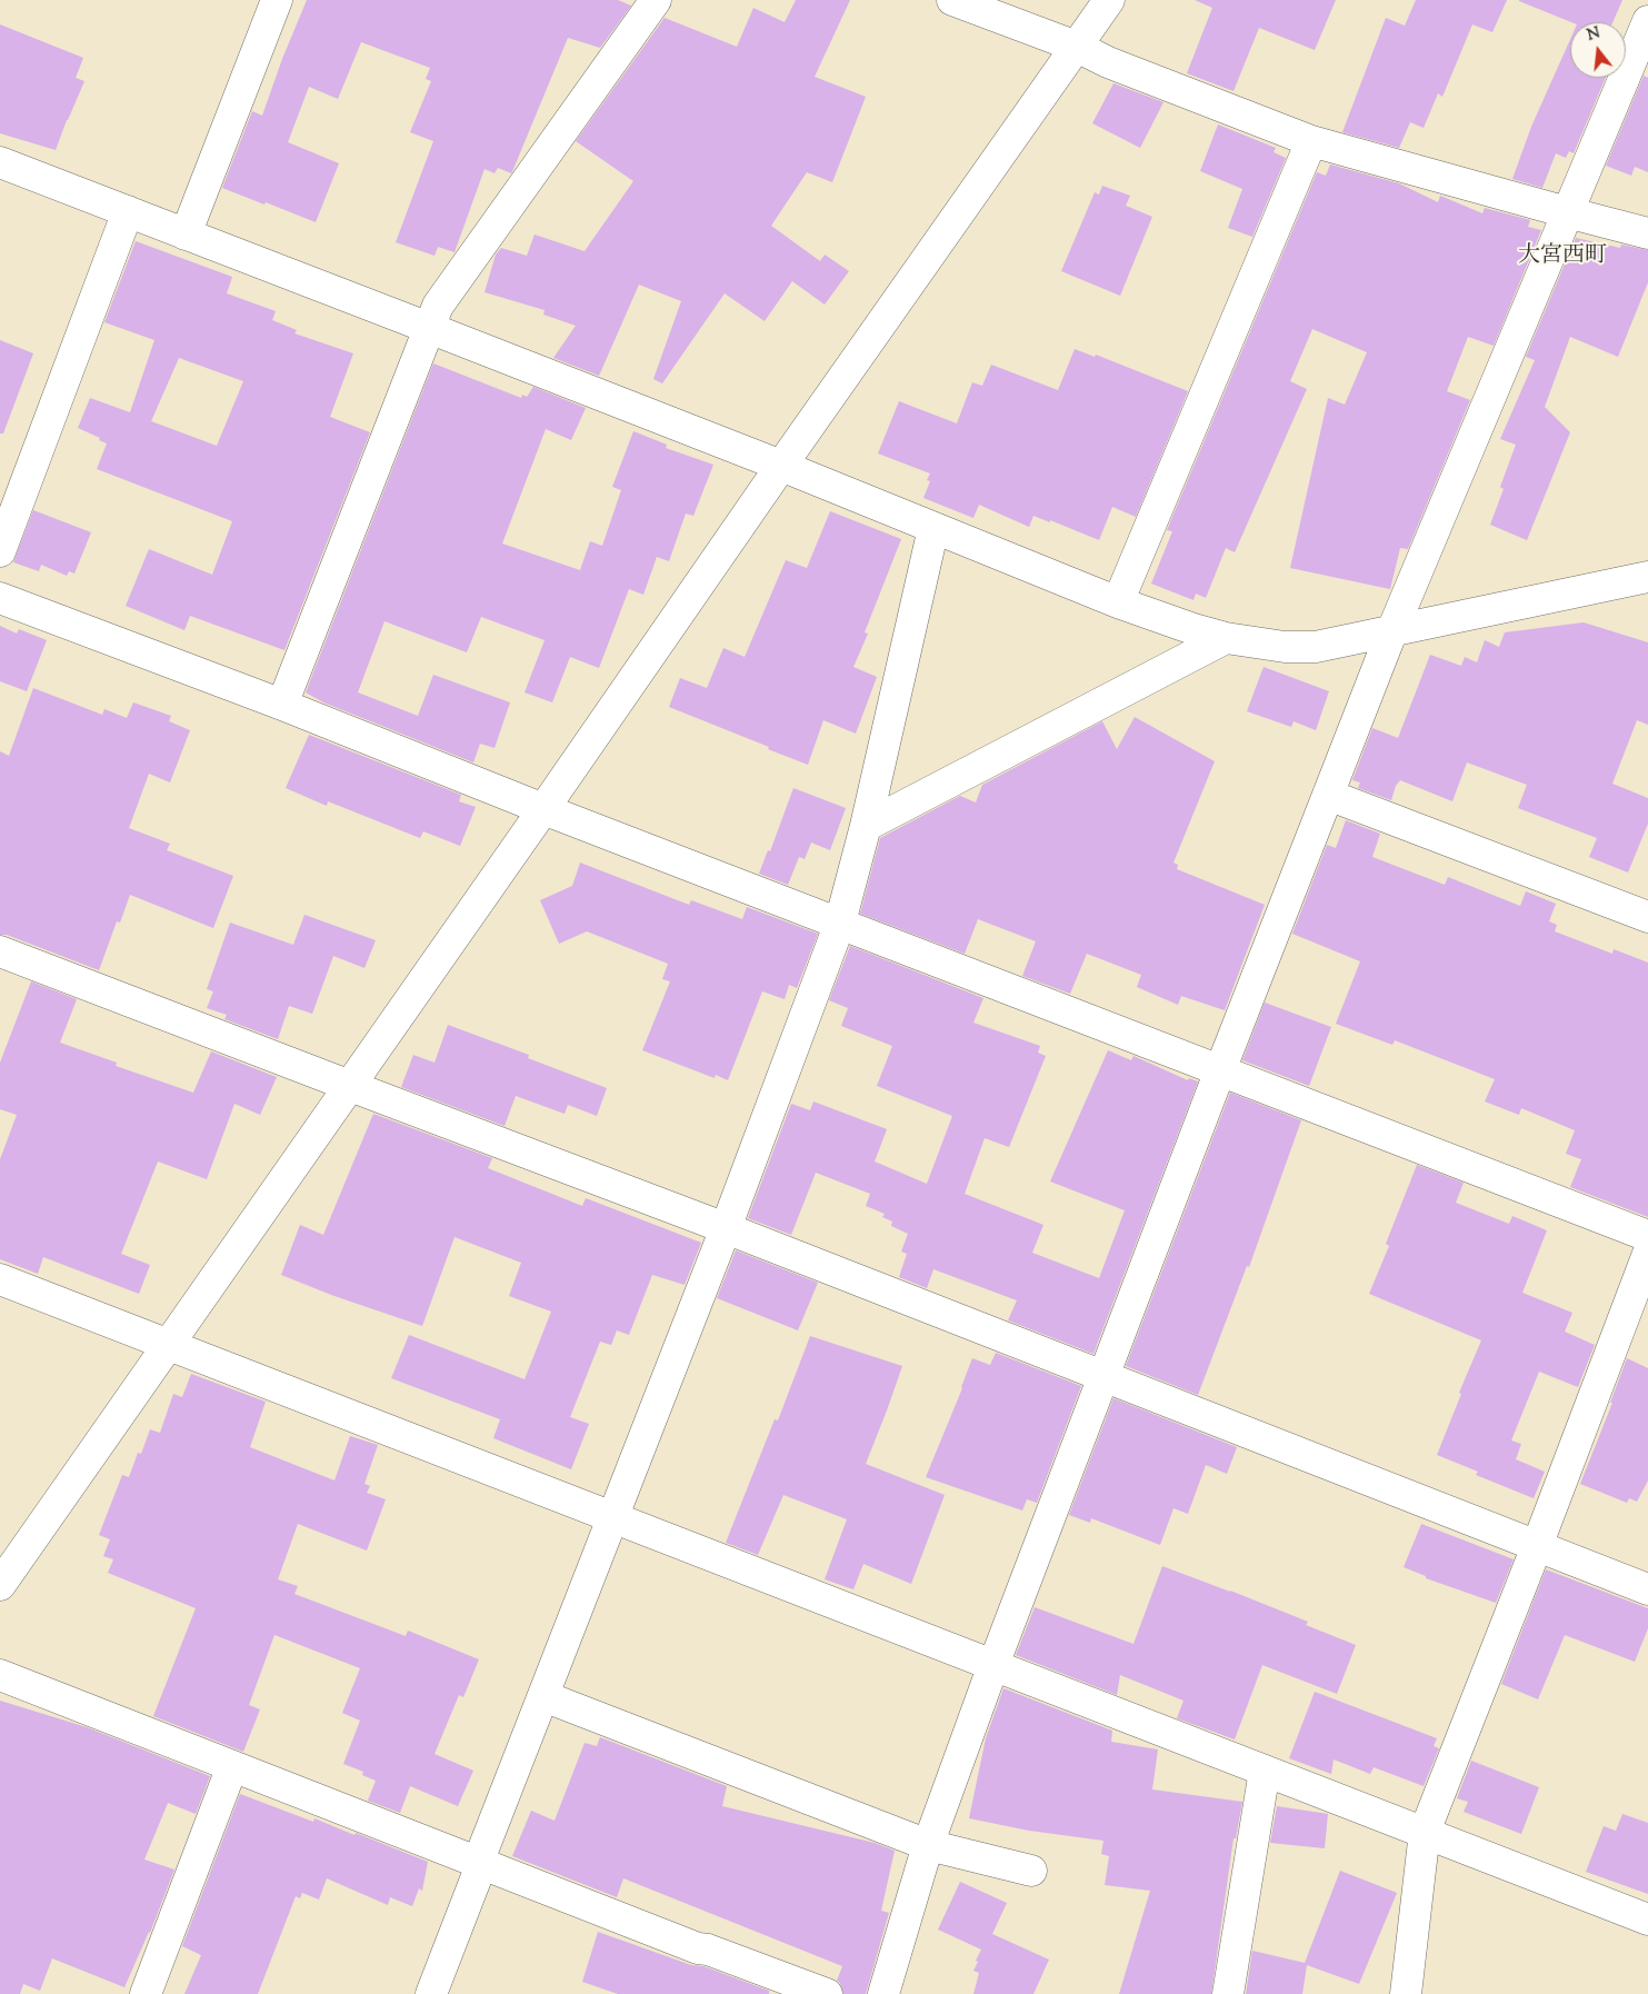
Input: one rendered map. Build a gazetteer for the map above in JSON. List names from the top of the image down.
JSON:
{
  "districts": ["大宮西町"],
  "north": "top"
}
